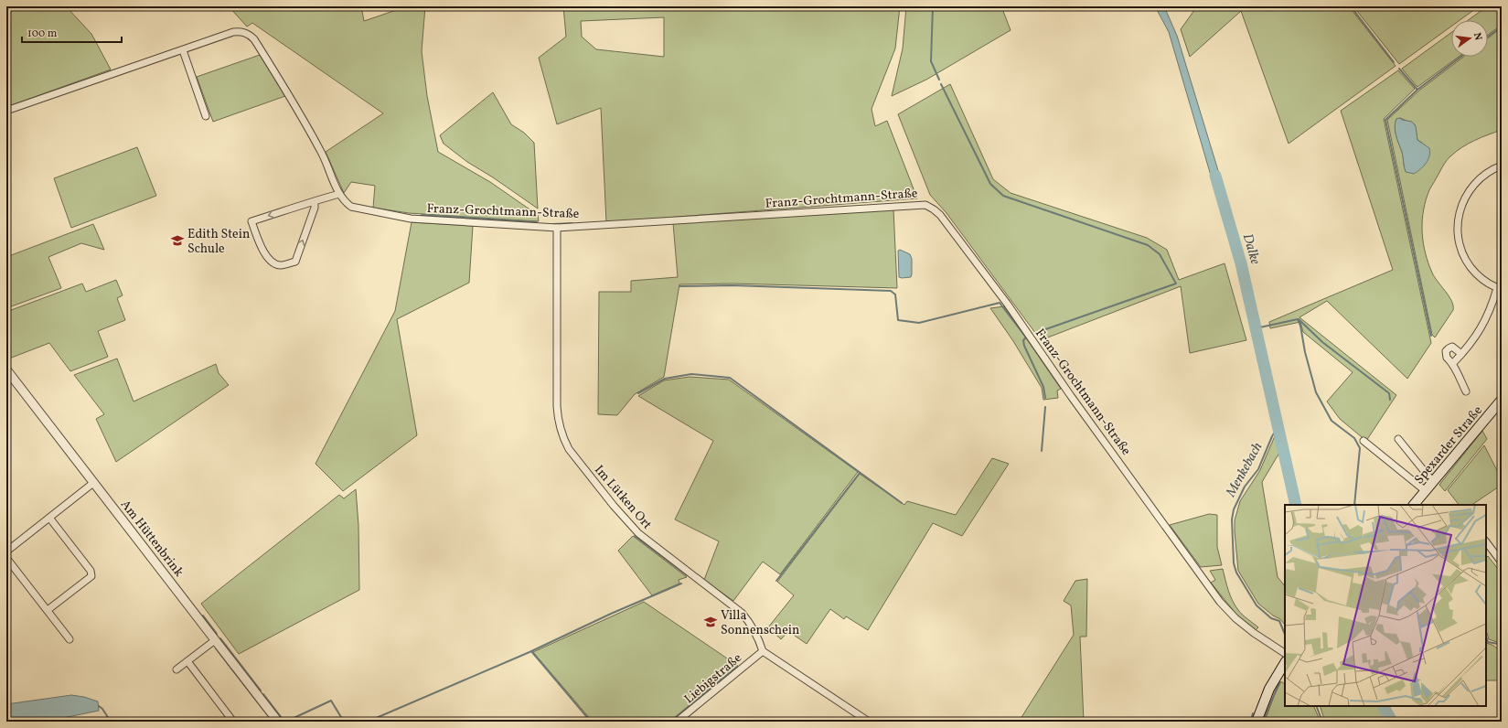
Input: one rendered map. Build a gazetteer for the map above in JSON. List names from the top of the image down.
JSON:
{
  "streets": {
    "main road": ["Spexarder Straße"],
    "street": [
      "Franz-Grochtmann-Straße",
      "Im Lütken Ort",
      "Am Hüttenbrink",
      "Liebigstraße"
    ]
  },
  "crossings": [
    ["Franz-Grochtmann-Straße", "Im Lütken Ort"],
    ["Im Lütken Ort", "Liebigstraße"]
  ],
  "water": ["Dalke", "Menkebach"],
  "places": {
    "school or university": ["Edith Stein Schule", "Villa Sonnenschein"]
  },
  "scale_bar": "100 m",
  "north": "right"
}
